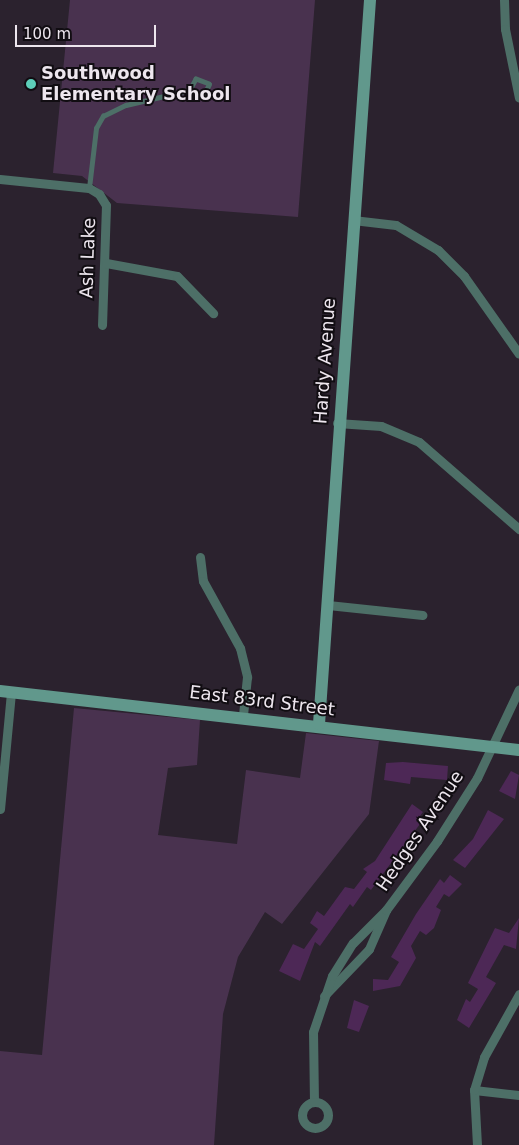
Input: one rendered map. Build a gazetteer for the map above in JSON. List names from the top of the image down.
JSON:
{
  "streets": {
    "street": [
      "Ash Lake",
      "Hardy Avenue",
      "East 83rd Street",
      "Hedges Avenue"
    ]
  },
  "crossings": [
    ["Hardy Avenue", "East 83rd Street"],
    ["East 83rd Street", "Hedges Avenue"]
  ],
  "places": ["Southwood Elementary School"],
  "scale_bar": "100 m"
}
